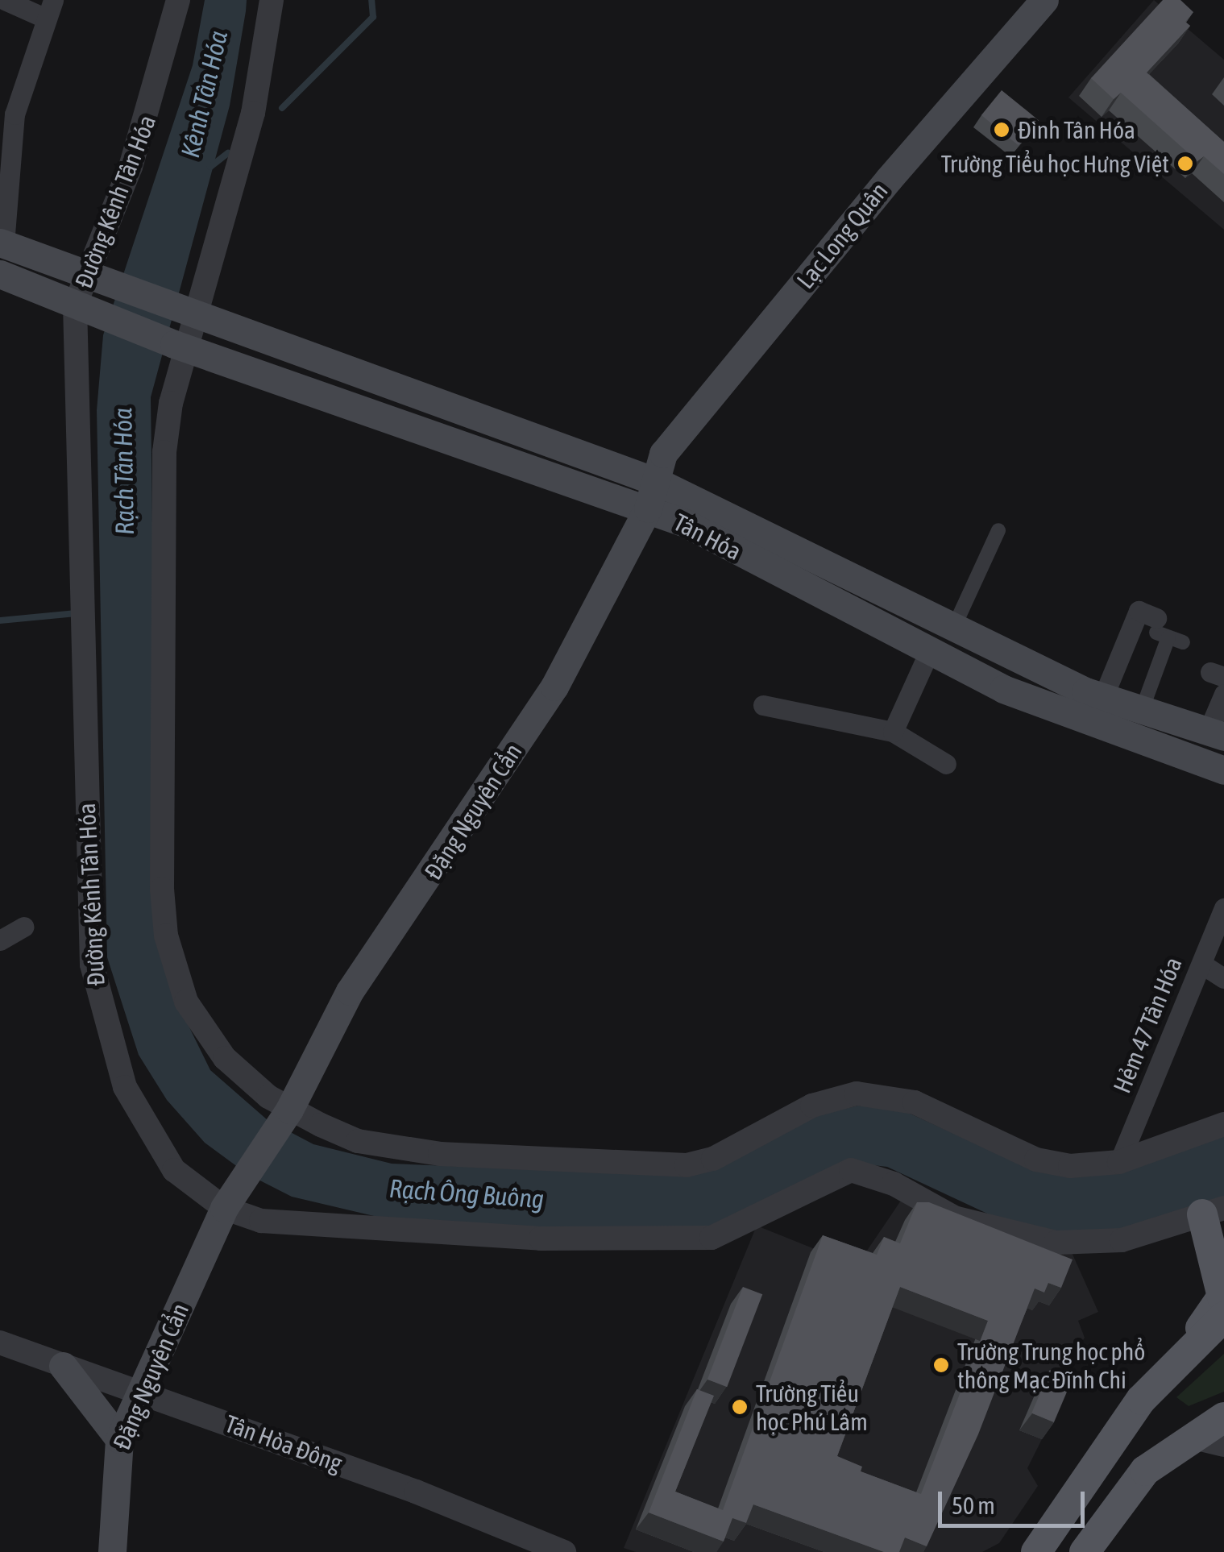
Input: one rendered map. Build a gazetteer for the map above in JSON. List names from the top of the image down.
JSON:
{
  "streets": {
    "main road": ["Lạc Long Quân", "Tân Hóa", "Đặng Nguyên Cẩn"],
    "street": ["Đường Kênh Tân Hóa", "Hẻm 47 Tân Hóa", "Tân Hòa Đông"]
  },
  "crossings": [
    ["Đường Kênh Tân Hóa", "Tân Hóa"],
    ["Đường Kênh Tân Hóa", "Đặng Nguyên Cẩn"],
    ["Lạc Long Quân", "Tân Hóa"],
    ["Lạc Long Quân", "Đặng Nguyên Cẩn"],
    ["Tân Hóa", "Đặng Nguyên Cẩn"],
    ["Đặng Nguyên Cẩn", "Tân Hòa Đông"]
  ],
  "water": ["Kênh Tân Hóa", "Rạch Tân Hóa", "Rạch Ông Buông"],
  "places": [
    "Đình Tân Hóa",
    "Trường Tiểu học Hưng Việt",
    "Trường Trung học phổ thông Mạc Đĩnh Chi",
    "Trường Tiểu học Phú Lâm"
  ],
  "scale_bar": "50 m"
}
